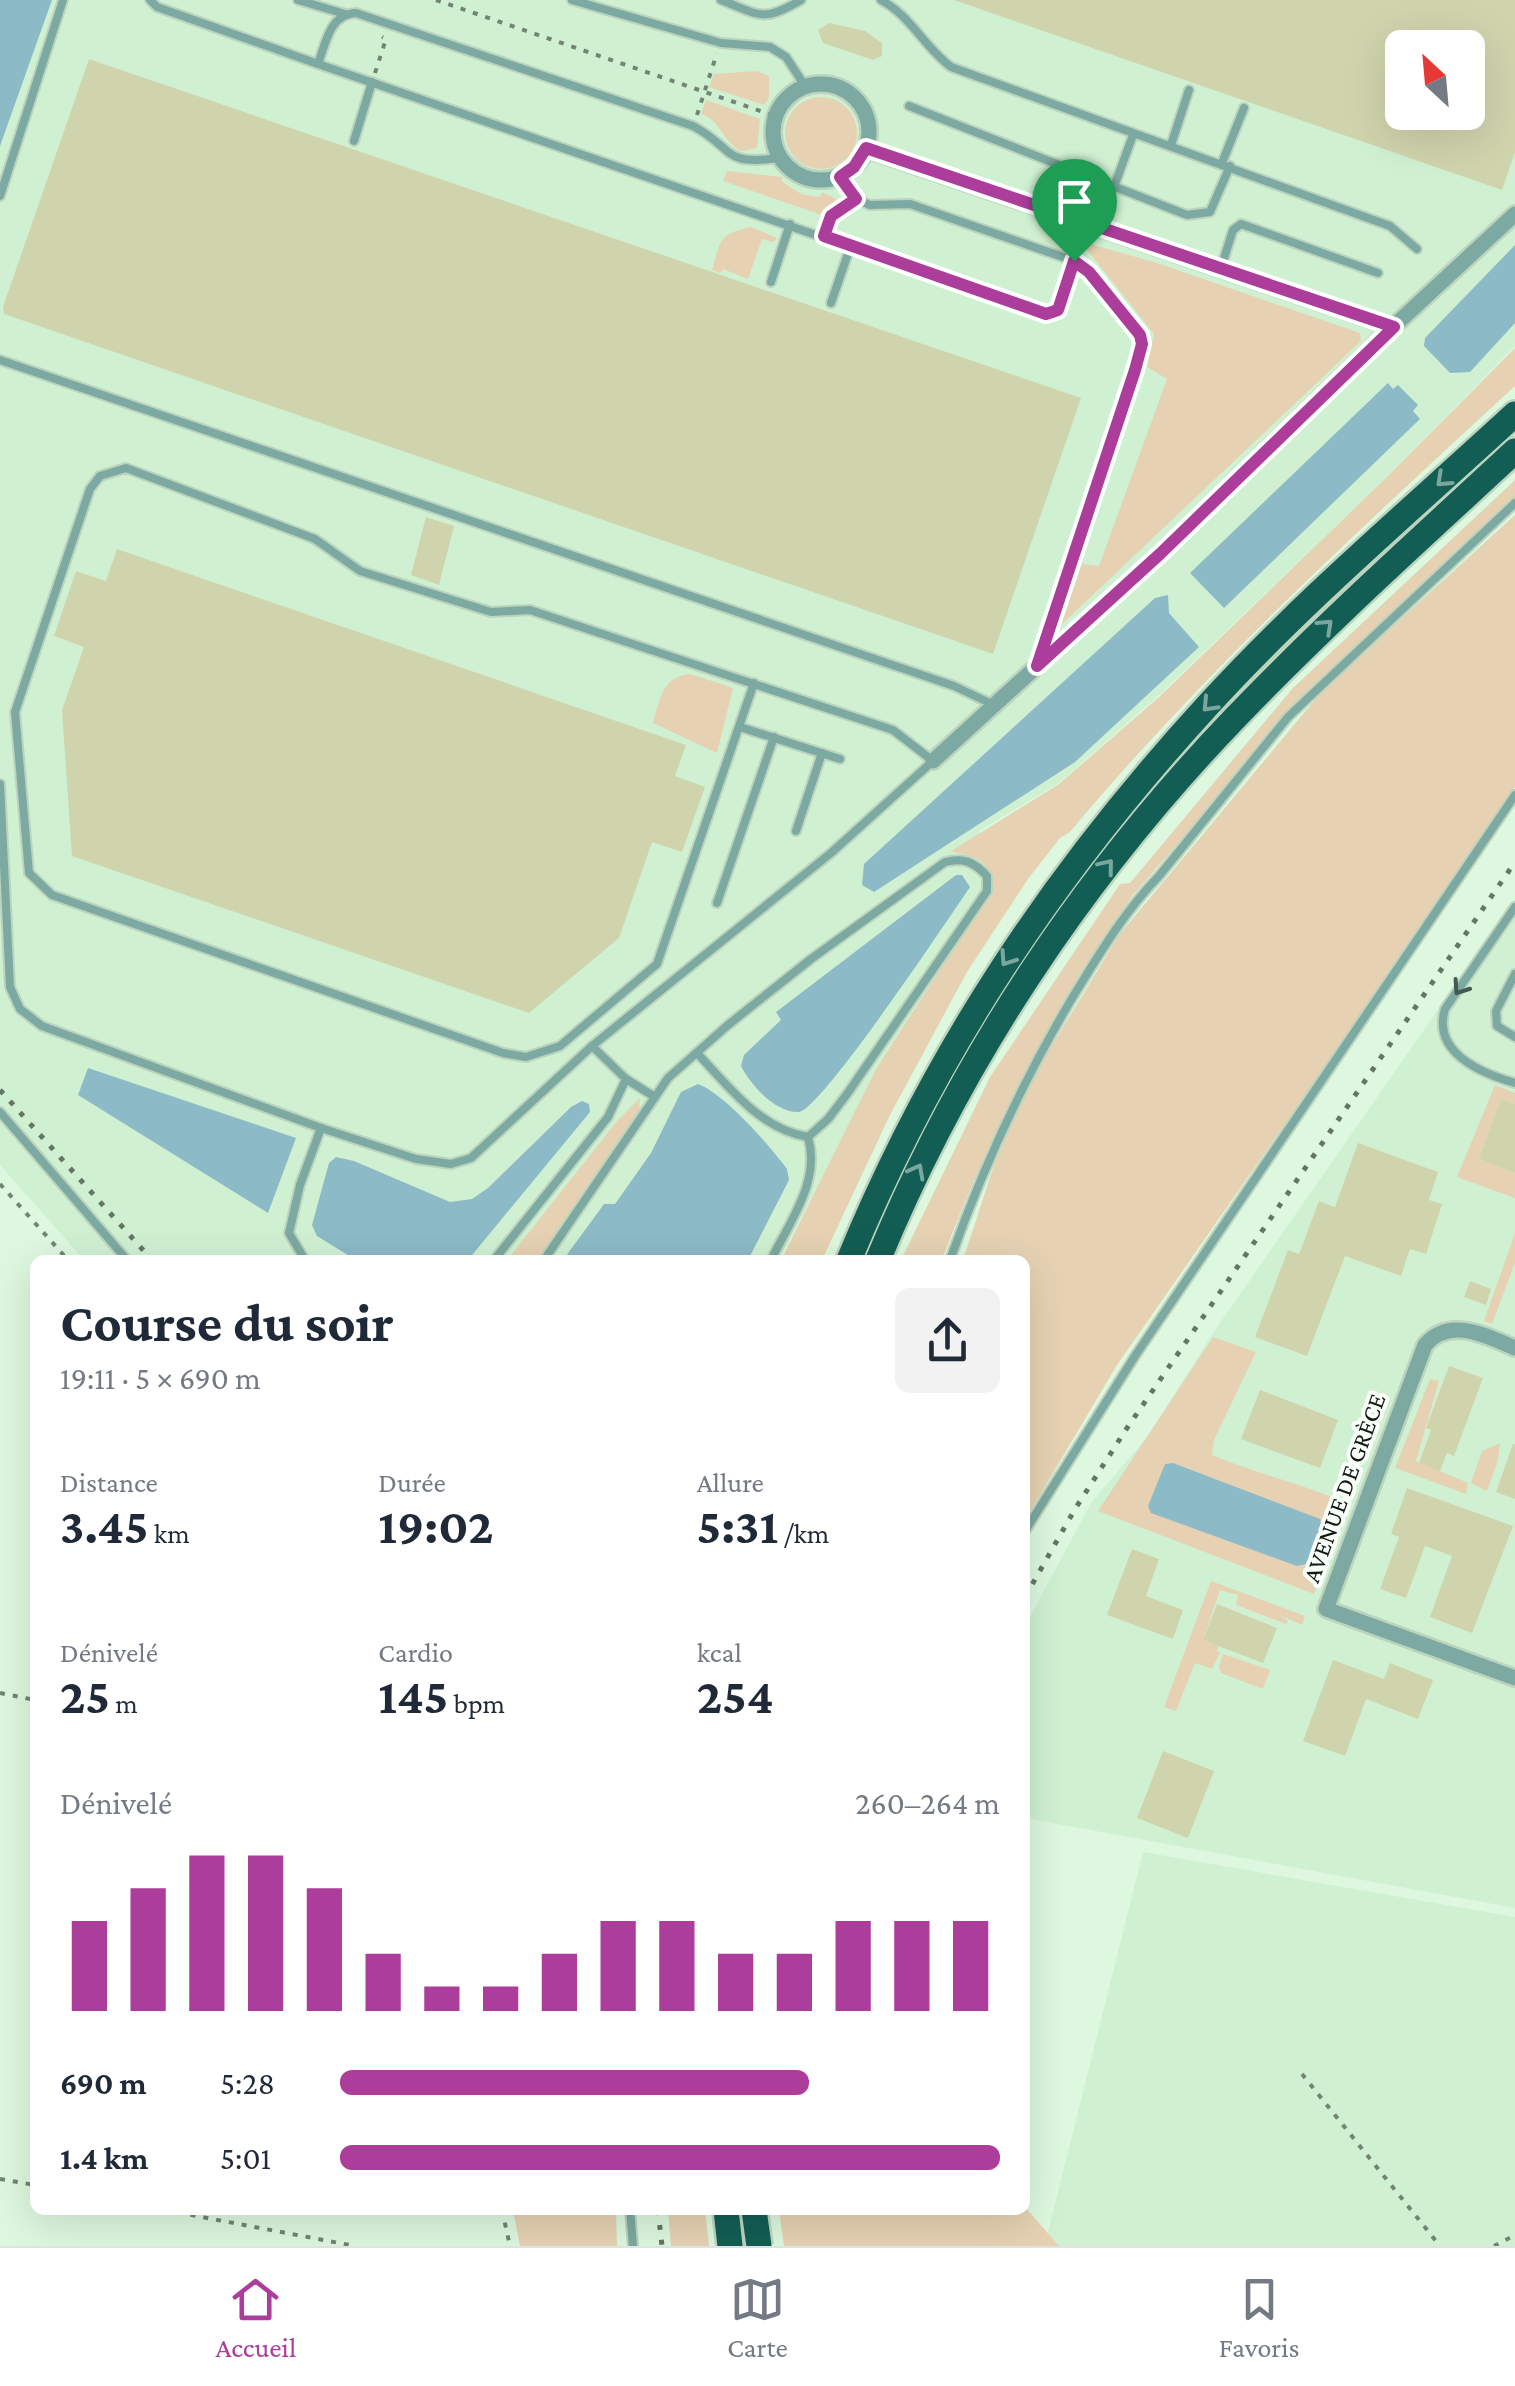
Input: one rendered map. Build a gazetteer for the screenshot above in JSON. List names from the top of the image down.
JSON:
{
  "streets": {
    "street": ["AVENUE DE GRÈCE"]
  },
  "north": "top left",
  "page": {
    "heading": ["Course du soir", "19:11 · 5 × 690 m"],
    "stats": [
      ["Distance", "3.45 km"],
      ["Durée", "19:02"],
      ["Allure", "5:31 /km"],
      ["Dénivelé", "25 m"],
      ["Cardio", "145 bpm"],
      ["kcal", "254"]
    ],
    "chart": ["Dénivelé", "260–264 m"],
    "list": [
      {
        "name": "690 m",
        "note": "5:28"
      },
      {
        "name": "1.4 km",
        "note": "5:01"
      }
    ],
    "tabs": ["Accueil", "Carte", "Favoris"]
  }
}
